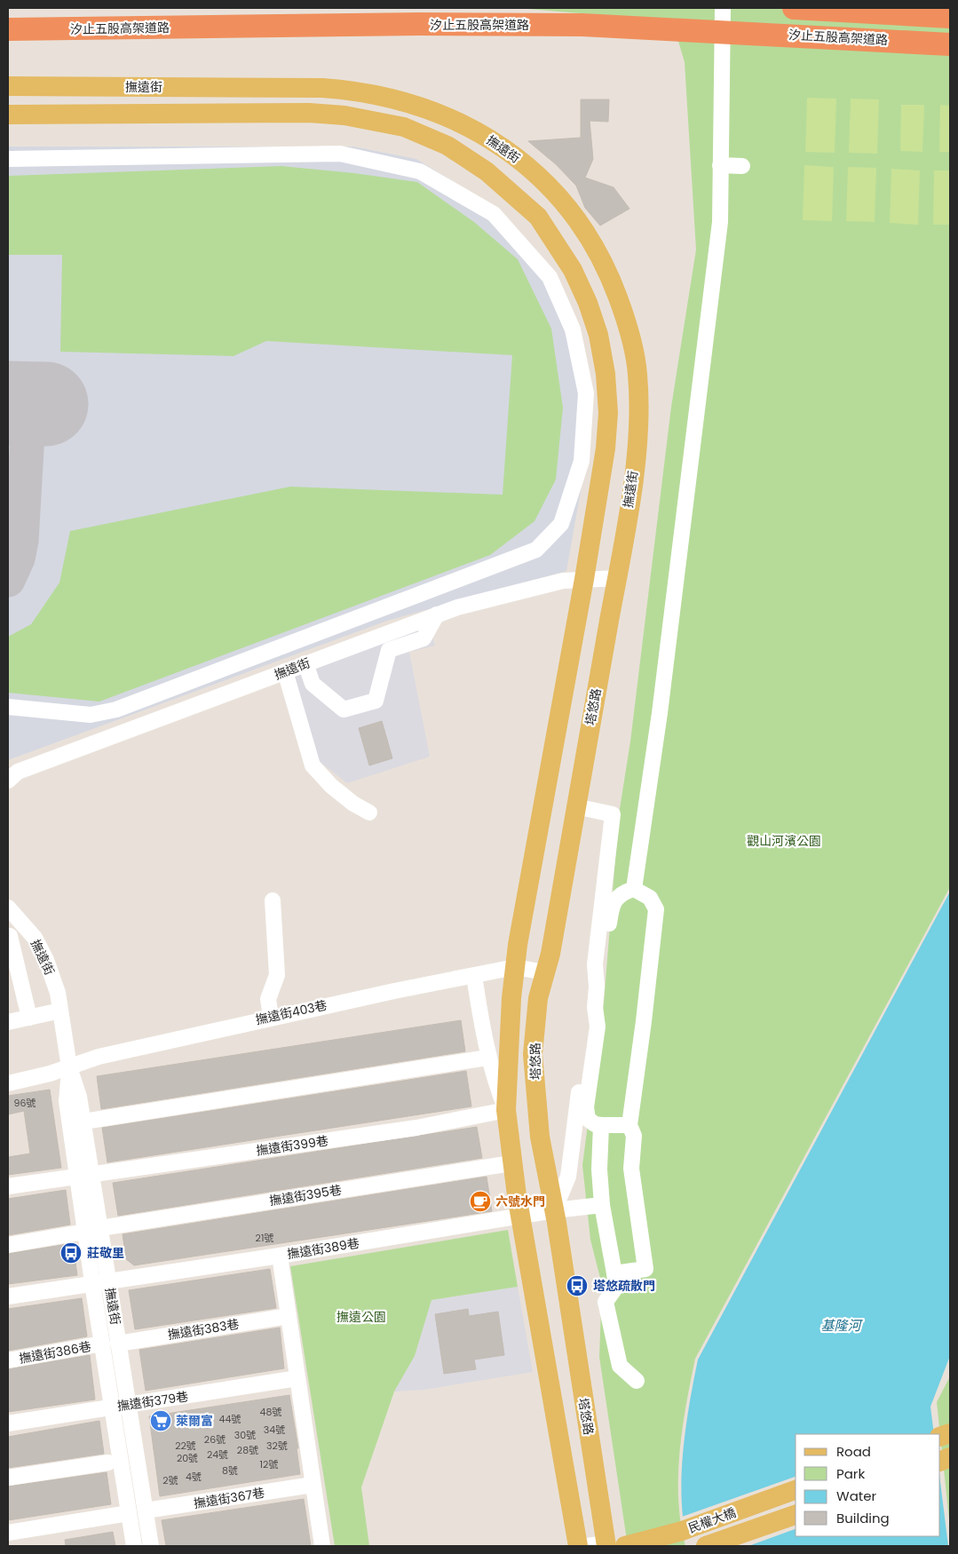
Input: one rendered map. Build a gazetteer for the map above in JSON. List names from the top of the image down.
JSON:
{
  "streets": {
    "highway": ["汐止五股高架道路"],
    "main road": ["撫遠街", "塔悠路", "民權大橋"],
    "street": [
      "撫遠街403巷",
      "撫遠街399巷",
      "撫遠街395巷",
      "撫遠街389巷",
      "撫遠街383巷",
      "撫遠街386巷",
      "撫遠街379巷",
      "撫遠街367巷"
    ]
  },
  "crossings": [
    ["撫遠街", "塔悠路"],
    ["撫遠街", "撫遠街403巷"],
    ["撫遠街", "撫遠街399巷"],
    ["撫遠街", "撫遠街395巷"],
    ["撫遠街", "撫遠街389巷"],
    ["撫遠街", "撫遠街383巷"],
    ["撫遠街", "撫遠街386巷"],
    ["撫遠街", "撫遠街379巷"],
    ["撫遠街", "撫遠街367巷"],
    ["塔悠路", "撫遠街389巷"],
    ["塔悠路", "民權大橋"]
  ],
  "water": ["基隆河"],
  "parks": ["觀山河濱公園", "撫遠公園"],
  "places": {
    "cafe": ["六號水門"],
    "bus stop": ["莊敬里", "塔悠疏散門"],
    "supermarket": ["萊爾富"]
  },
  "house_numbers": [
    "96號",
    "21號",
    "48號",
    "44號",
    "34號",
    "30號",
    "26號",
    "22號",
    "32號",
    "28號",
    "24號",
    "20號",
    "12號",
    "8號",
    "4號",
    "2號"
  ],
  "legend": [
    "Road",
    "Park",
    "Water",
    "Building"
  ]
}
